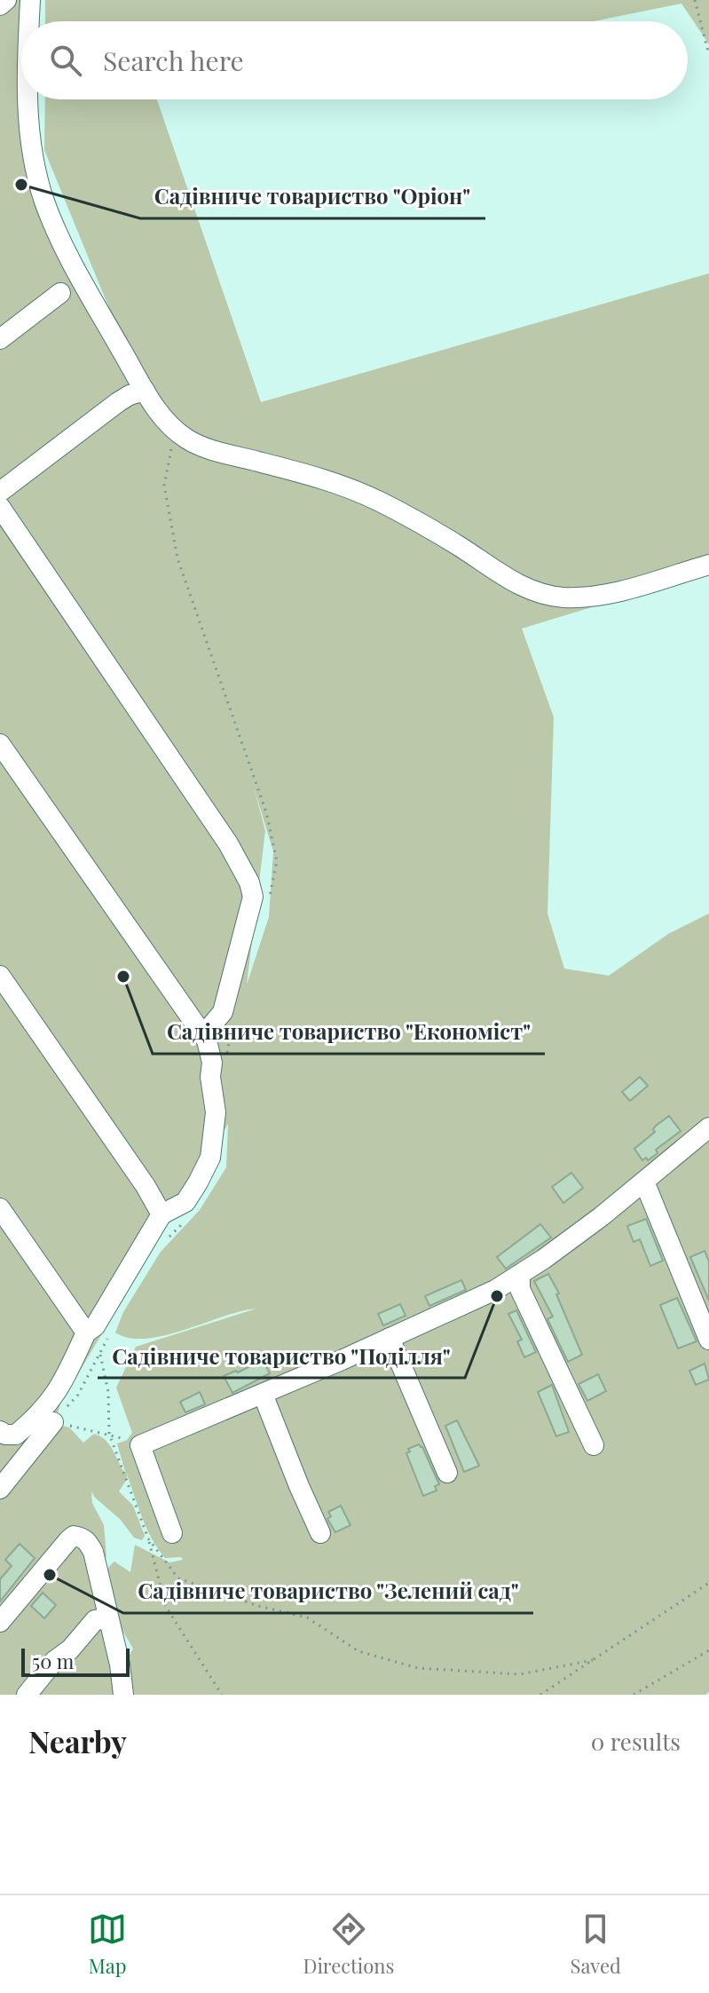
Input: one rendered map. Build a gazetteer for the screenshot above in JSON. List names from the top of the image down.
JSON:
{
  "places": [
    "Садівниче товариство \"Оріон\"",
    "Садівниче товариство \"Економіст\"",
    "Садівниче товариство \"Поділля\"",
    "Садівниче товариство \"Зелений сад\""
  ],
  "scale_bar": "50 m",
  "page": {
    "search": "Search here",
    "scale": "50 m",
    "heading": ["Nearby", "0 results"],
    "nav": ["Map", "Directions", "Saved"]
  }
}
